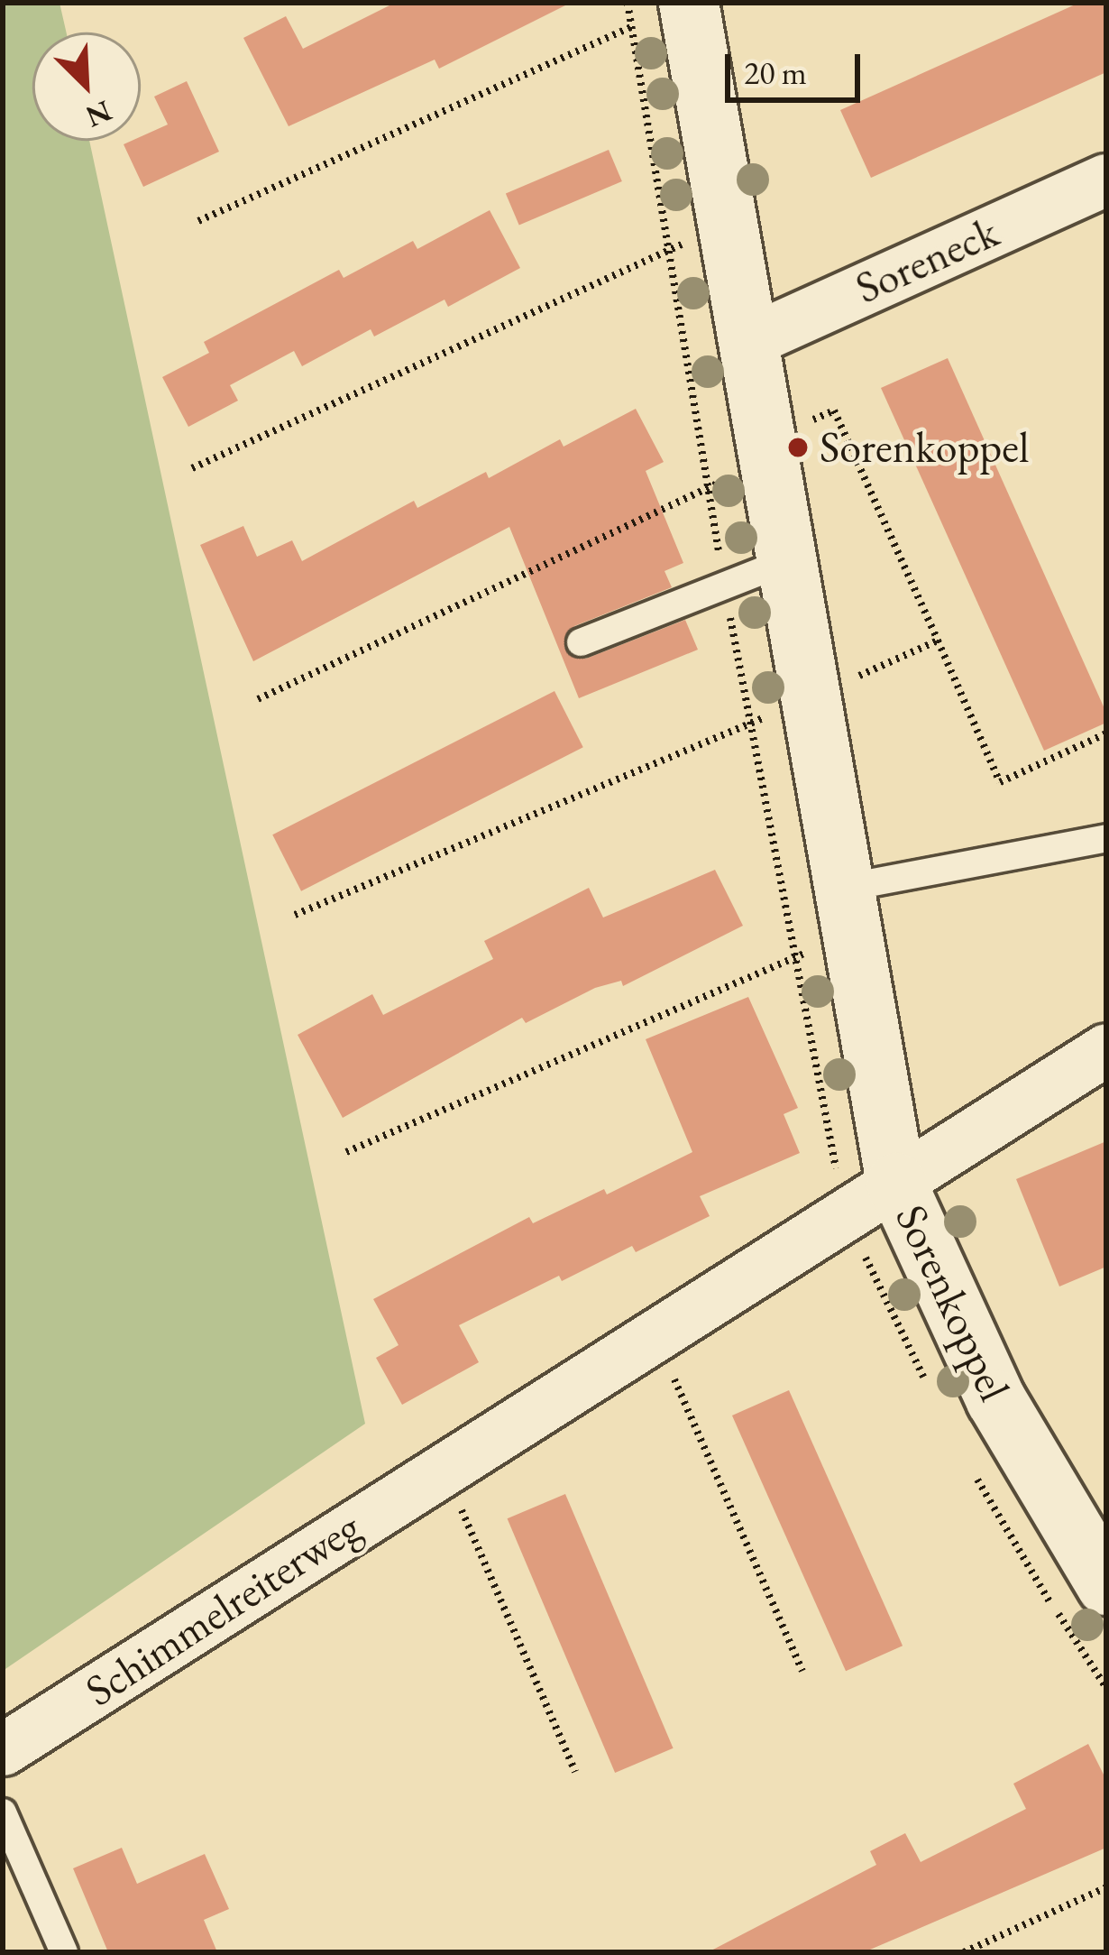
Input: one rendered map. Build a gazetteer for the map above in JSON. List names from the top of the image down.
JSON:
{
  "streets": {
    "street": ["Soreneck", "Sorenkoppel", "Schimmelreiterweg"]
  },
  "crossings": [
    ["Soreneck", "Sorenkoppel"],
    ["Sorenkoppel", "Schimmelreiterweg"]
  ],
  "places": ["Sorenkoppel"],
  "scale_bar": "20 m",
  "north": "bottom right"
}
